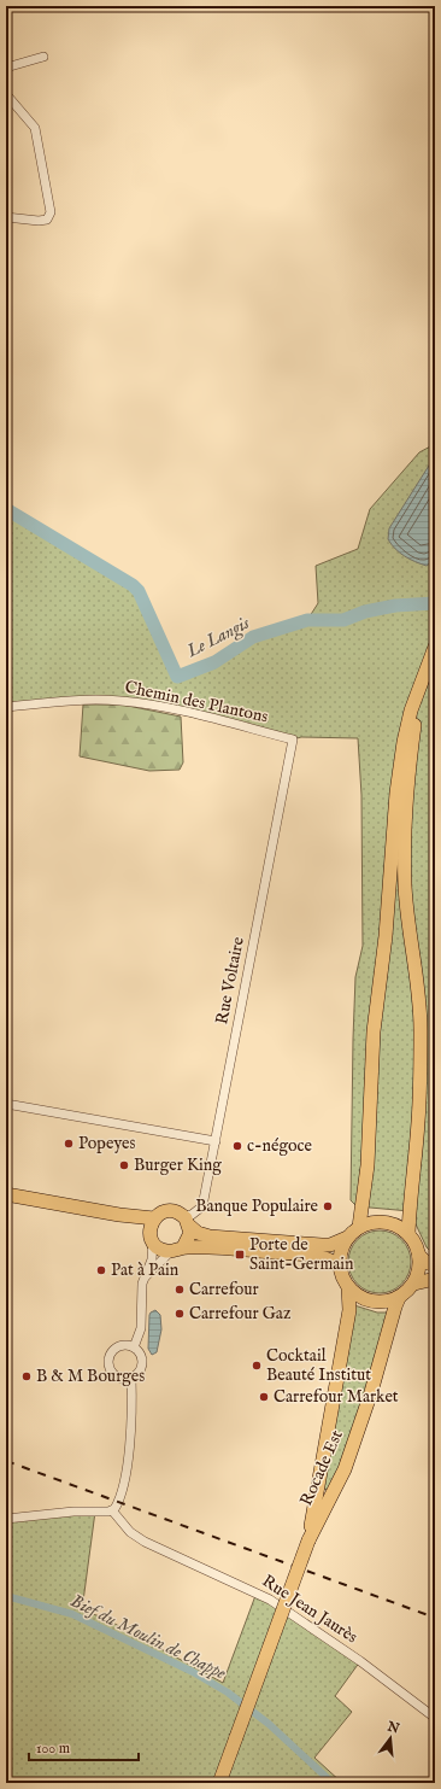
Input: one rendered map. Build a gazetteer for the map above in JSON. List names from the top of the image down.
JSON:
{
  "streets": {
    "main road": ["Rocade Est"],
    "street": ["Chemin des Plantons", "Rue Voltaire", "Rue Jean Jaurès"]
  },
  "crossings": [
    ["Chemin des Plantons", "Rue Voltaire"]
  ],
  "water": ["Le Langis", "Bief du Moulin de Chappe"],
  "places": {
    "other": [
      "Popeyes",
      "c-négoce",
      "Burger King",
      "Banque Populaire",
      "Pat à Pain",
      "Carrefour",
      "Carrefour Gaz",
      "Cocktail Beauté Institut",
      "B & M Bourges",
      "Carrefour Market"
    ],
    "transit": ["Porte de Saint-Germain"]
  },
  "scale_bar": "100 m",
  "north": "top"
}
